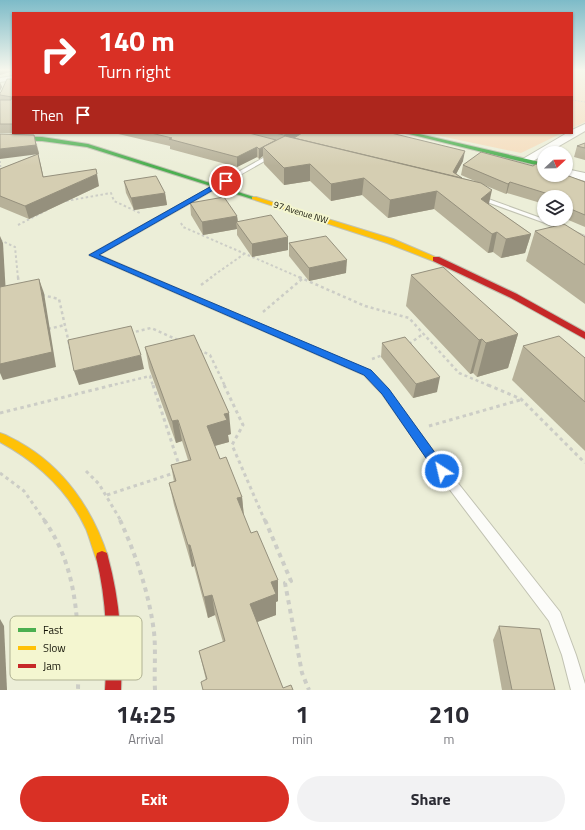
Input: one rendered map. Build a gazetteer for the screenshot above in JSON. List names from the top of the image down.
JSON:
{
  "streets": {
    "street": ["97 Avenue NW"]
  },
  "legend": ["Fast", "Slow", "Jam"],
  "north": "right",
  "page": {
    "turn": ["140 m", "Turn right"],
    "then": "Then",
    "eta": [
      "14:25",
      "Arrival",
      "1",
      "min",
      "210",
      "m"
    ],
    "buttons": ["Exit", "Share"]
  }
}
